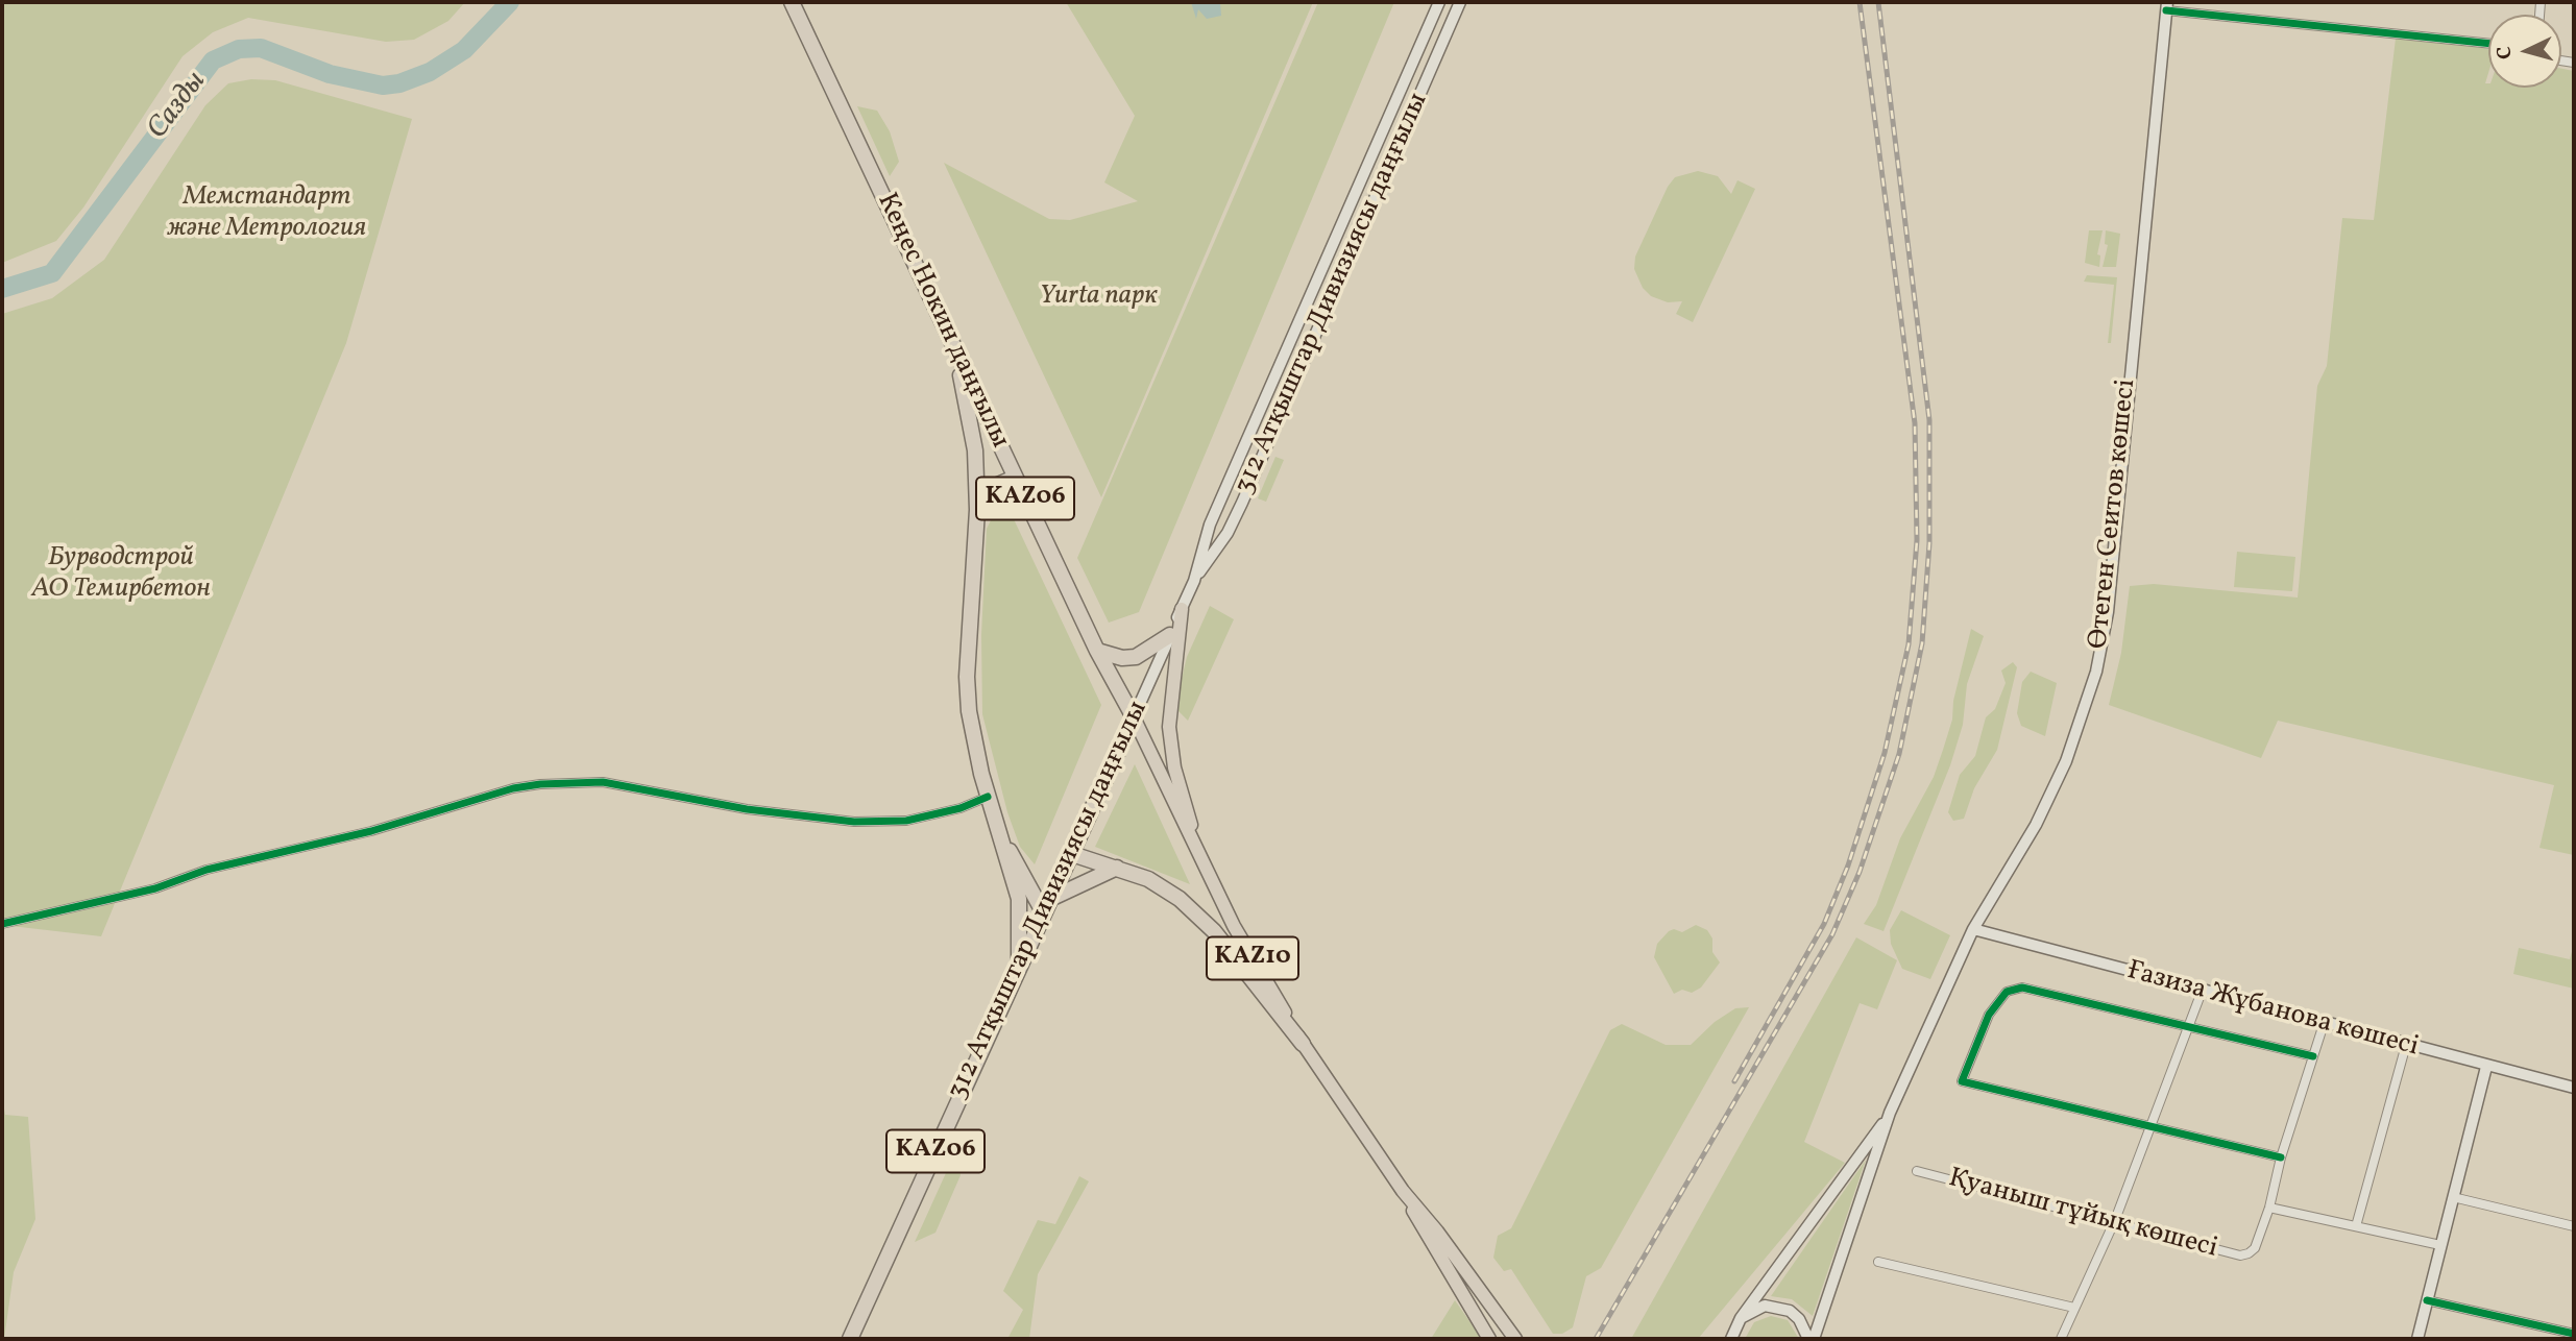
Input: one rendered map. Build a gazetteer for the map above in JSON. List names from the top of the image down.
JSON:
{
  "streets": {
    "highway": ["312 Атқыштар Дивизиясы даңғылы", "Кеңес Нокин даңғылы", "KАZ06"],
    "main road": ["Өтеген Сеитов көшесі", "KAZ10", "Ғазиза Жұбанова көшесі"],
    "street": ["Қуаныш тұйық көшесі"]
  },
  "crossings": [
    ["312 Атқыштар Дивизиясы даңғылы", "Кеңес Нокин даңғылы"],
    ["312 Атқыштар Дивизиясы даңғылы", "KAZ10"],
    ["Кеңес Нокин даңғылы", "KAZ10"],
    ["Өтеген Сеитов көшесі", "Ғазиза Жұбанова көшесі"]
  ],
  "water": ["Сазды"],
  "parks": ["Мемстандарт және Метрология", "Yurta парк", "Бурводстрой АО Темирбетон"],
  "north": "left"
}
